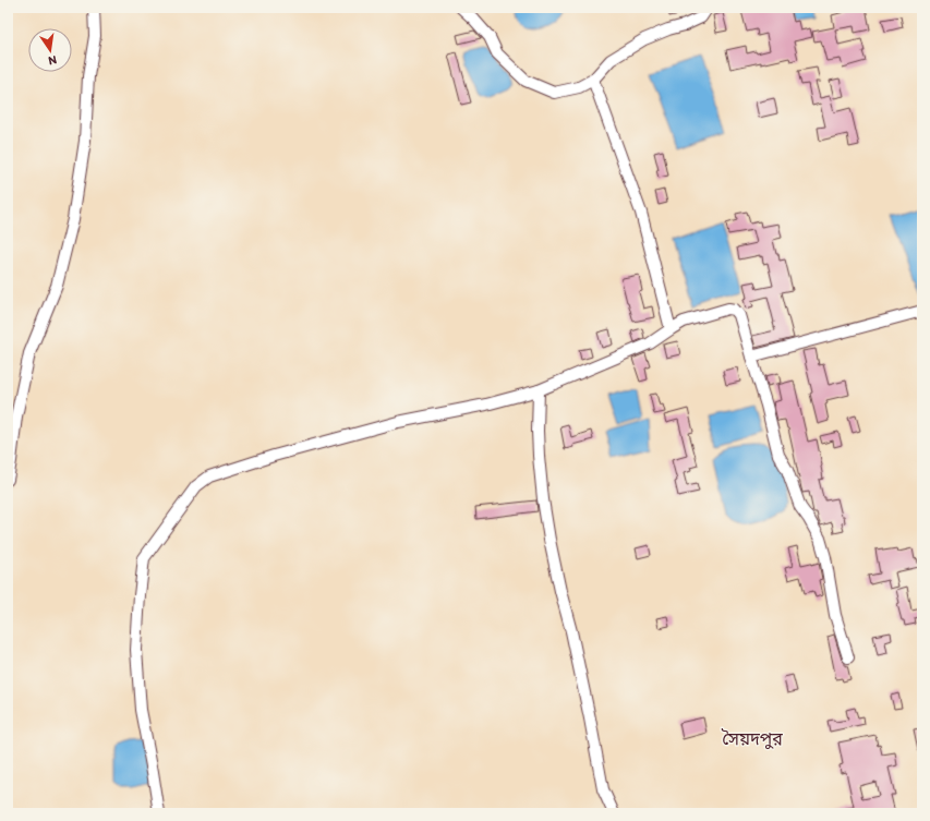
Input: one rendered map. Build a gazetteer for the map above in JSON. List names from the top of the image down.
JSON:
{
  "districts": ["সৈয়দপুর"],
  "north": "bottom"
}
